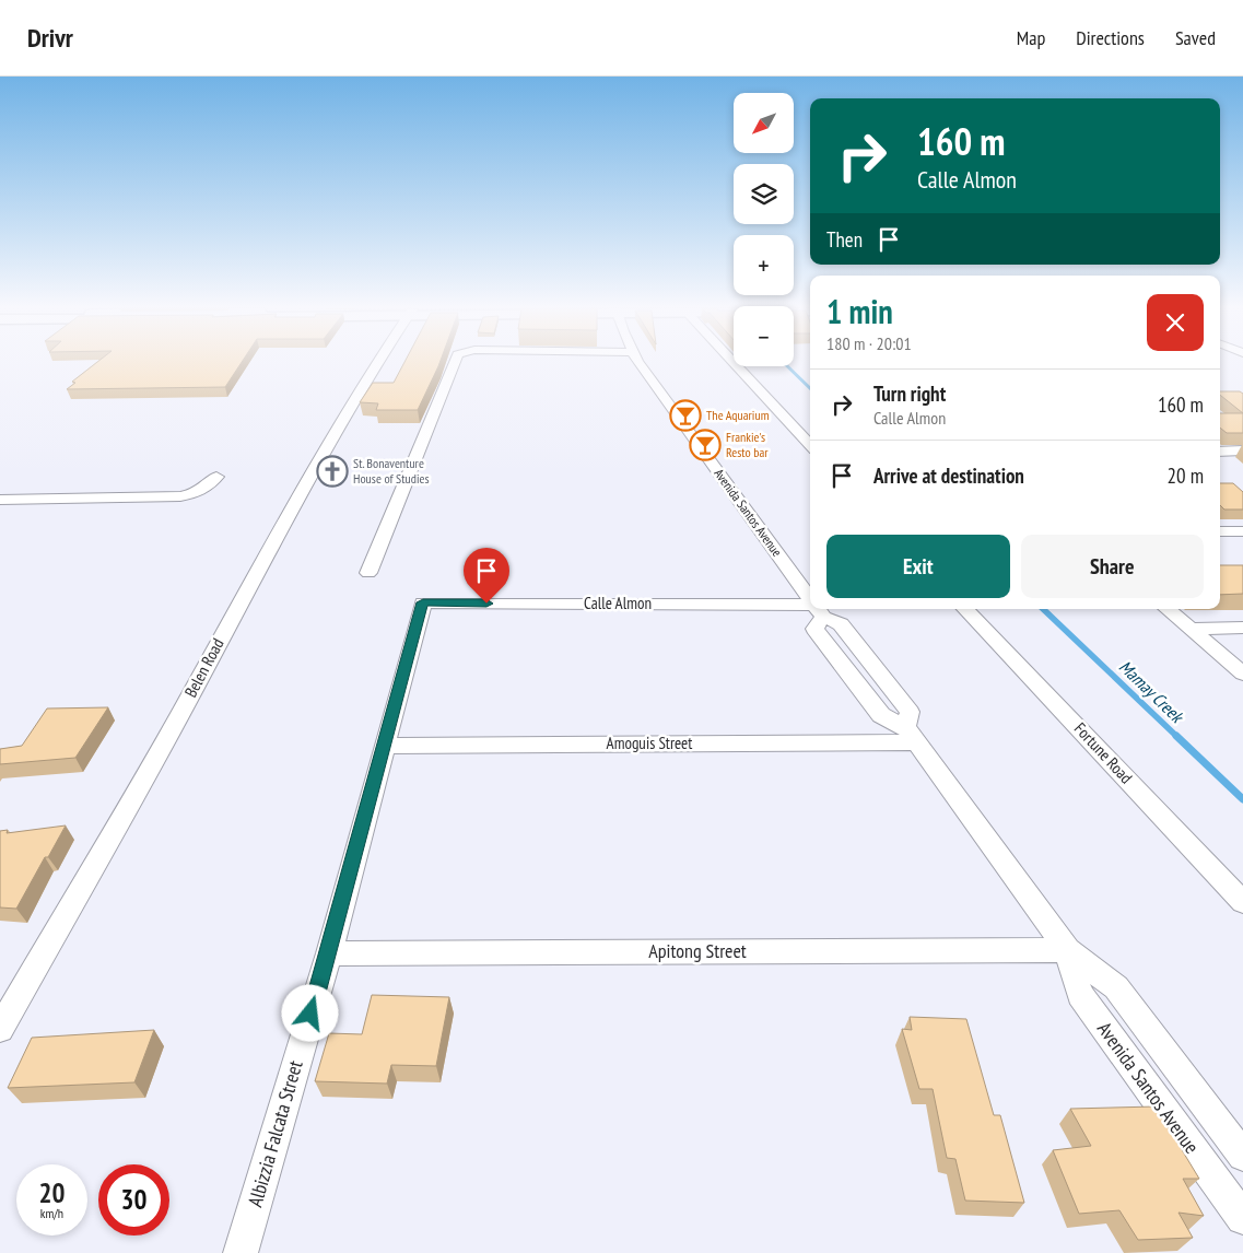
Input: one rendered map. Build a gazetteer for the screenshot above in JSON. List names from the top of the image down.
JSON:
{
  "streets": {
    "street": [
      "Avenida Santos Avenue",
      "Calle Almon",
      "Belen Road",
      "Amoguis Street",
      "Fortune Road",
      "Apitong Street",
      "Albizzia Falcata Street"
    ]
  },
  "crossings": [
    ["Avenida Santos Avenue", "Amoguis Street"],
    ["Avenida Santos Avenue", "Apitong Street"],
    ["Calle Almon", "Albizzia Falcata Street"],
    ["Amoguis Street", "Albizzia Falcata Street"],
    ["Apitong Street", "Albizzia Falcata Street"]
  ],
  "water": ["Mamay Creek"],
  "places": {
    "bar": ["The Aquarium", "Frankie's Resto bar"],
    "church": ["St. Bonaventure House of Studies"]
  },
  "north": "bottom left",
  "page": {
    "header": "Drivr",
    "nav": ["Map", "Directions", "Saved"],
    "map_buttons": ["+", "−"],
    "turn": ["160 m", "Calle Almon"],
    "then": "Then",
    "heading": ["1 min", "180 m · 20:01"],
    "list": [
      {
        "name": "Turn right",
        "note": "Calle Almon",
        "value": "160 m"
      },
      {
        "name": "Arrive at destination",
        "value": "20 m"
      }
    ],
    "buttons": ["Exit", "Share"],
    "speed": "20 km/h",
    "limit": "30"
  }
}
